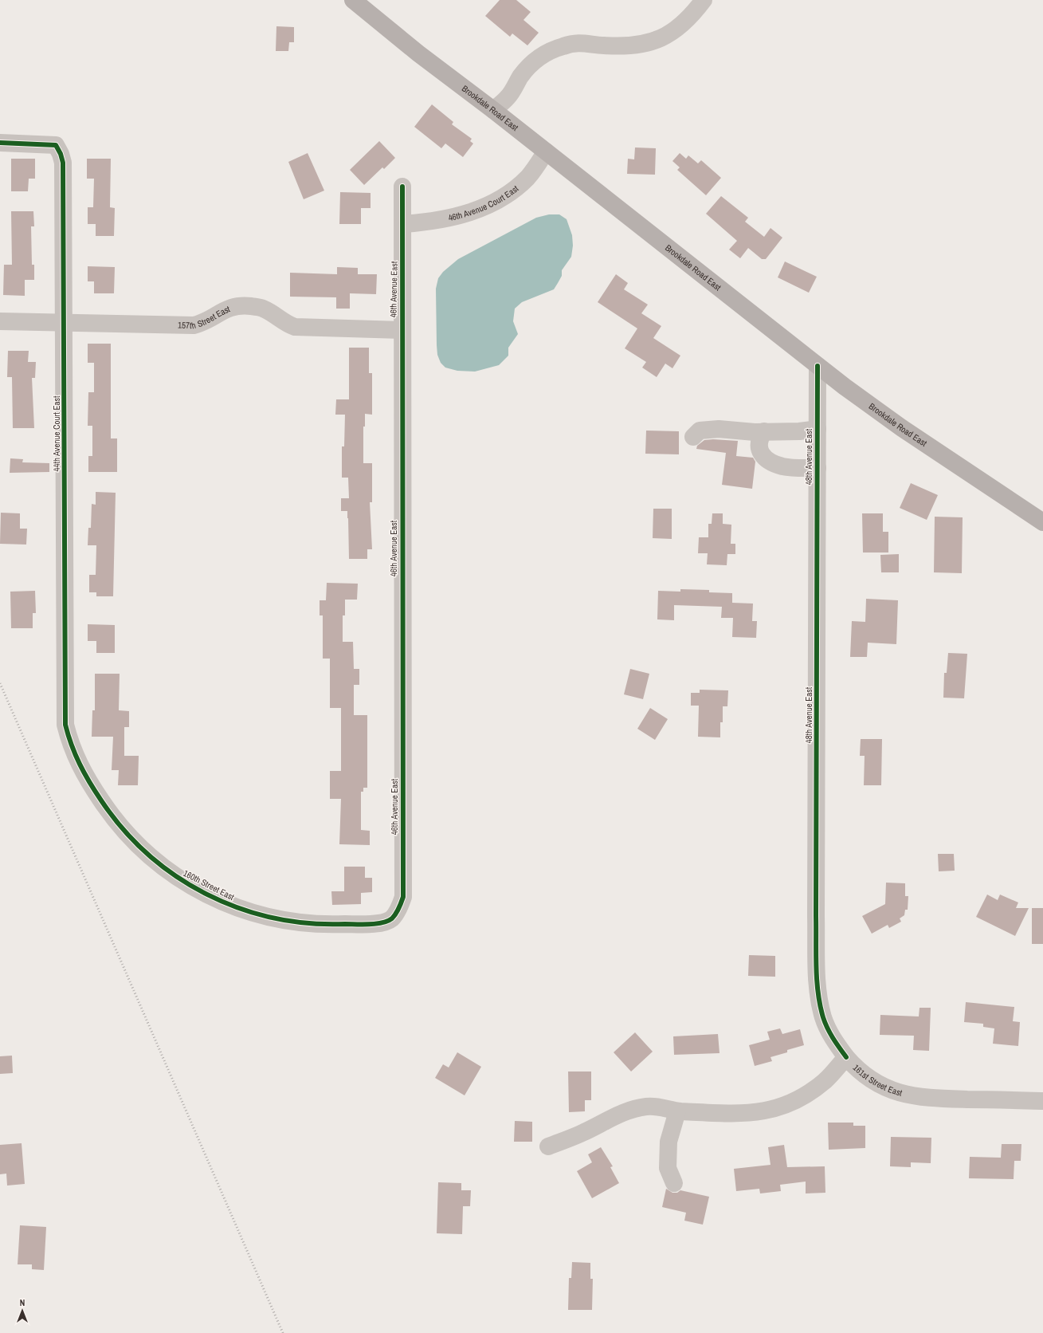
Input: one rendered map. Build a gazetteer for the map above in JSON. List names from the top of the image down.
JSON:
{
  "streets": {
    "main road": ["Brookdale Road East"],
    "street": [
      "46th Avenue Court East",
      "46th Avenue East",
      "157th Street East",
      "44th Avenue Court East",
      "48th Avenue East",
      "160th Street East",
      "161st Street East"
    ]
  },
  "crossings": [
    ["Brookdale Road East", "46th Avenue Court East"],
    ["Brookdale Road East", "48th Avenue East"],
    ["46th Avenue Court East", "46th Avenue East"],
    ["46th Avenue East", "157th Street East"],
    ["46th Avenue East", "160th Street East"],
    ["157th Street East", "44th Avenue Court East"],
    ["44th Avenue Court East", "160th Street East"],
    ["48th Avenue East", "161st Street East"]
  ],
  "north": "top"
}
